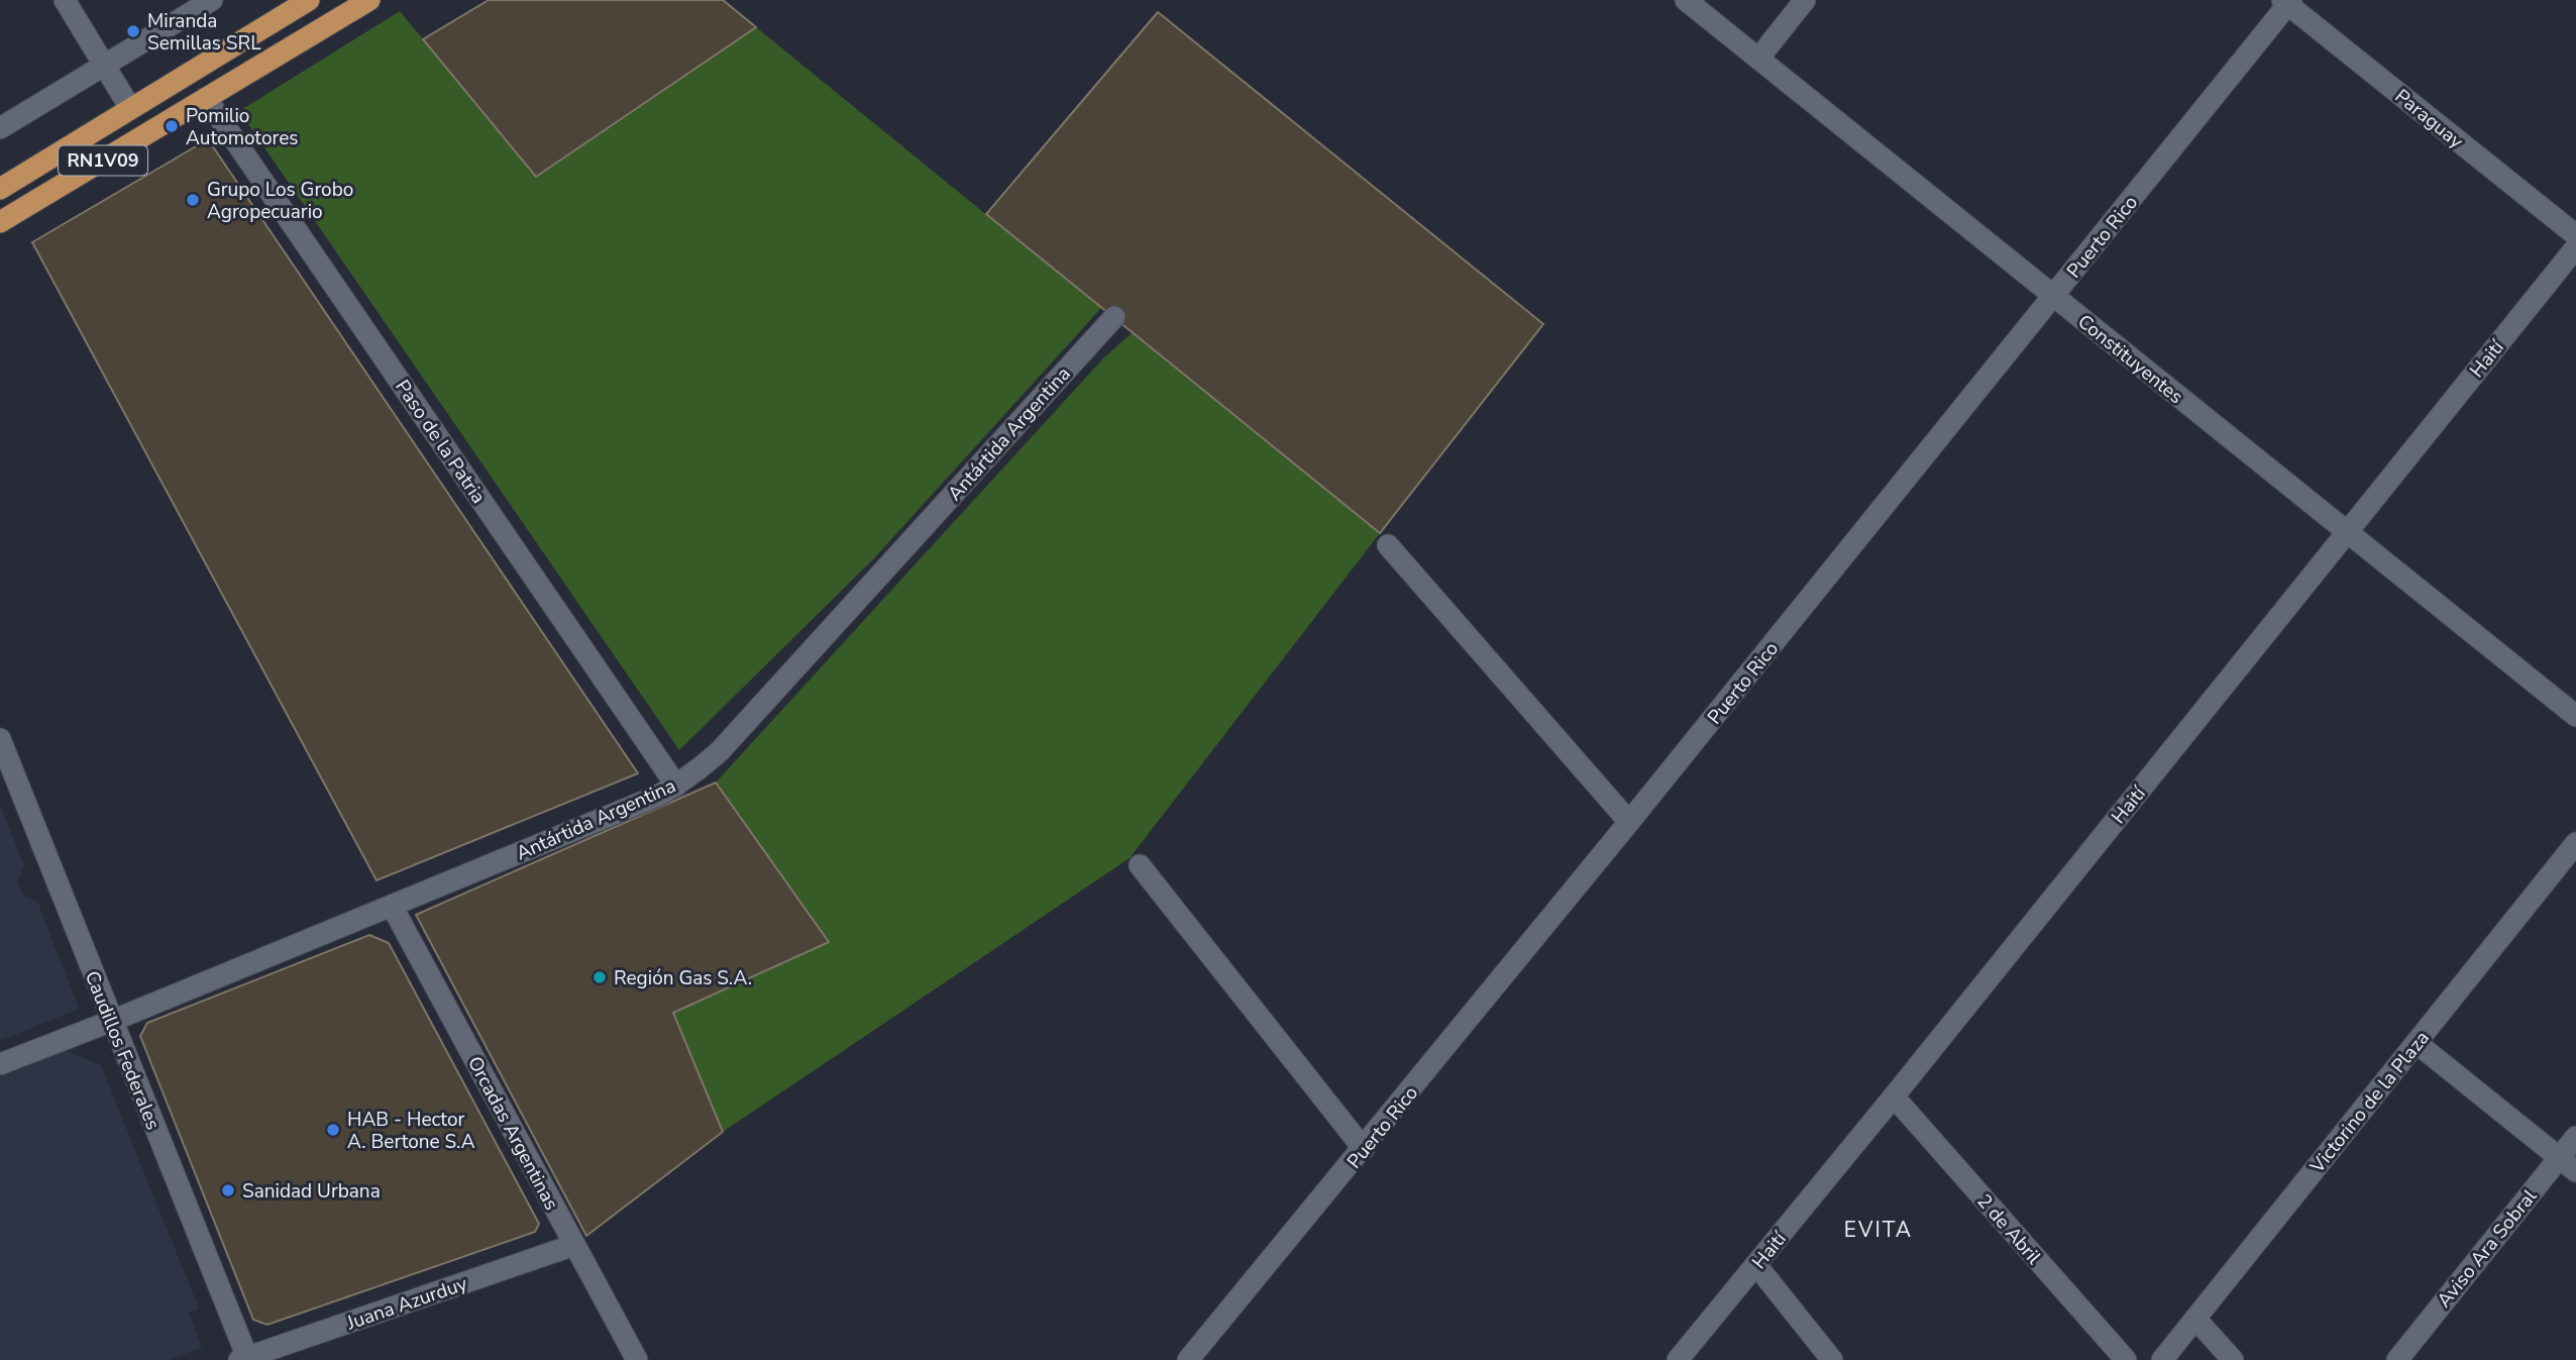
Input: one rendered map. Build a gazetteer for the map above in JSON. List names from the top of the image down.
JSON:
{
  "streets": {
    "main road": ["RN1V09"],
    "street": [
      "Paraguay",
      "Puerto Rico",
      "Constituyentes",
      "Haití",
      "Antártida Argentina",
      "Paso de la Patria",
      "Caudillos Federales",
      "Victorino de la Plaza",
      "Orcadas Argentinas",
      "2 de Abril",
      "Aviso Ara Sobral",
      "Juana Azurduy"
    ]
  },
  "crossings": [
    ["Paraguay", "Puerto Rico"],
    ["RN1V09", "Paso de la Patria"],
    ["Puerto Rico", "Constituyentes"],
    ["Constituyentes", "Haití"],
    ["Haití", "2 de Abril"],
    ["Antártida Argentina", "Paso de la Patria"],
    ["Antártida Argentina", "Caudillos Federales"],
    ["Antártida Argentina", "Orcadas Argentinas"],
    ["Caudillos Federales", "Juana Azurduy"],
    ["Orcadas Argentinas", "Juana Azurduy"]
  ],
  "districts": ["EVITA"],
  "places": [
    "Miranda Semillas SRL",
    "Pomilio Automotores",
    "Grupo Los Grobo Agropecuario",
    "Región Gas S.A.",
    "HAB - Hector A. Bertone S.A",
    "Sanidad Urbana"
  ]
}
